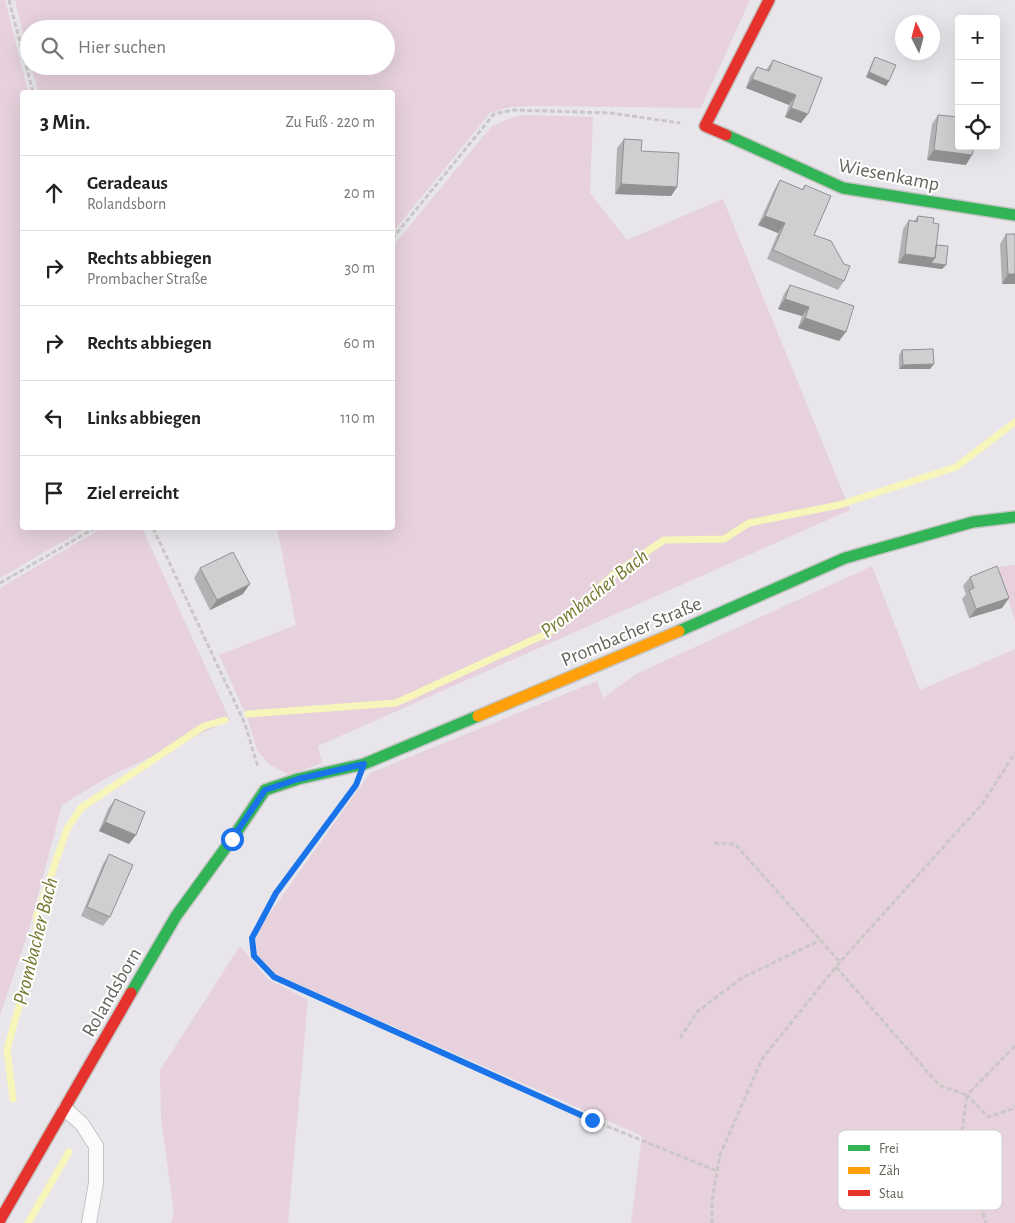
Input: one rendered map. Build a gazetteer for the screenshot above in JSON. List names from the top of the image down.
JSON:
{
  "streets": {
    "street": ["Wiesenkamp", "Prombacher Straße", "Rolandsborn"]
  },
  "crossings": [
    ["Prombacher Straße", "Rolandsborn"]
  ],
  "water": ["Prombacher Bach"],
  "legend": ["Frei", "Zäh", "Stau"],
  "north": "top",
  "page": {
    "map_buttons": ["+", "−"],
    "search": "Hier suchen",
    "heading": ["3 Min.", "Zu Fuß · 220 m"],
    "list": [
      ["Geradeaus", "Rolandsborn", "20 m"],
      ["Rechts abbiegen", "Prombacher Straße", "30 m"],
      ["Rechts abbiegen", "60 m"],
      ["Links abbiegen", "110 m"],
      "Ziel erreicht"
    ]
  }
}
